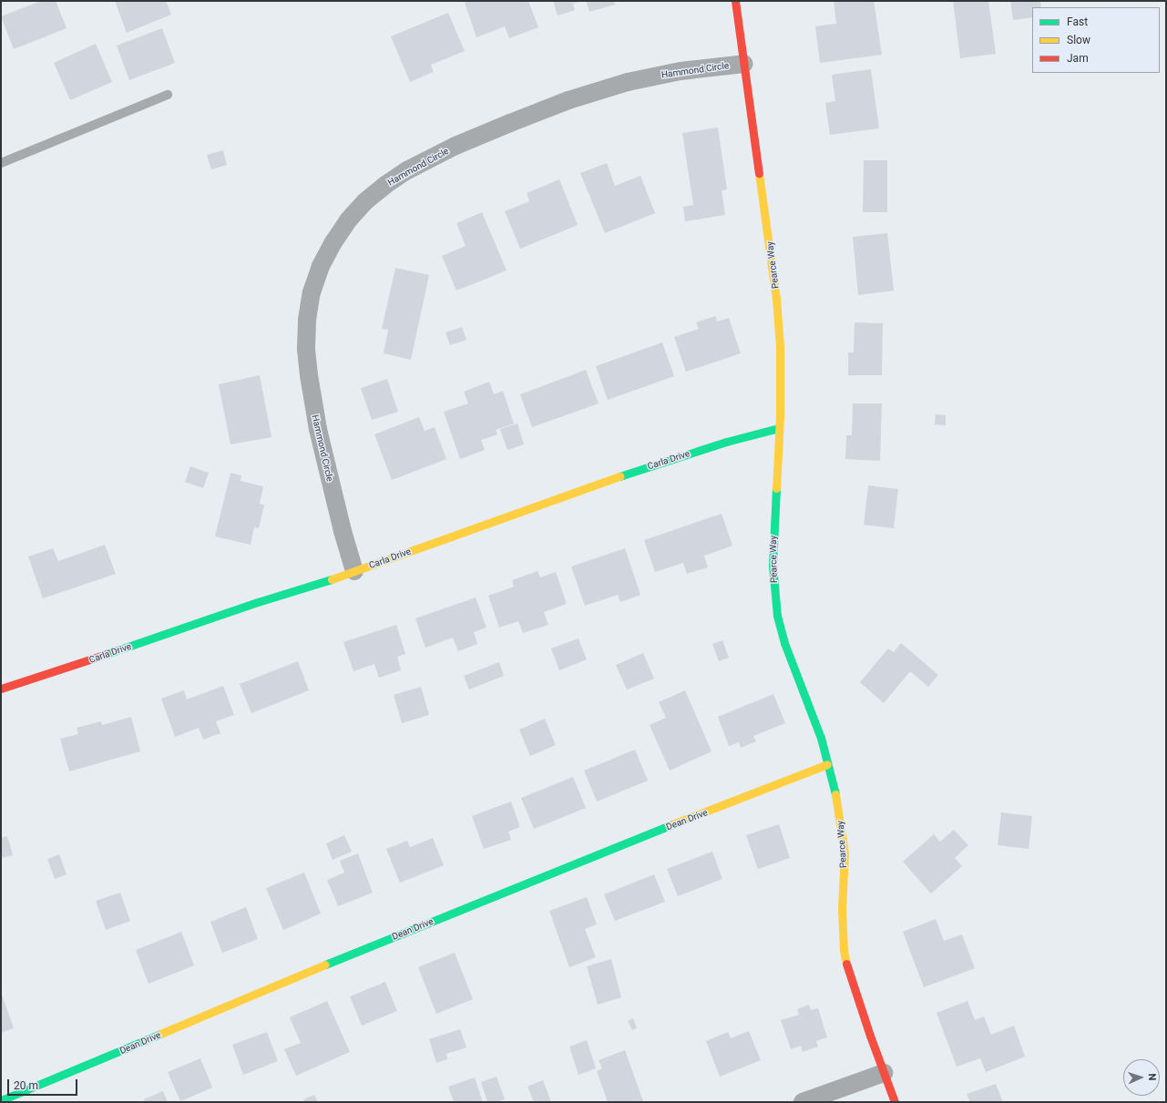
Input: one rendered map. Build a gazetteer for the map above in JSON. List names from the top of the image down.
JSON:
{
  "streets": {
    "street": [
      "Hammond Circle",
      "Pearce Way",
      "Carla Drive",
      "Dean Drive"
    ]
  },
  "crossings": [
    ["Hammond Circle", "Pearce Way"],
    ["Hammond Circle", "Carla Drive"],
    ["Pearce Way", "Carla Drive"],
    ["Pearce Way", "Dean Drive"]
  ],
  "legend": ["Fast", "Slow", "Jam"],
  "scale_bar": "20 m",
  "north": "right"
}
